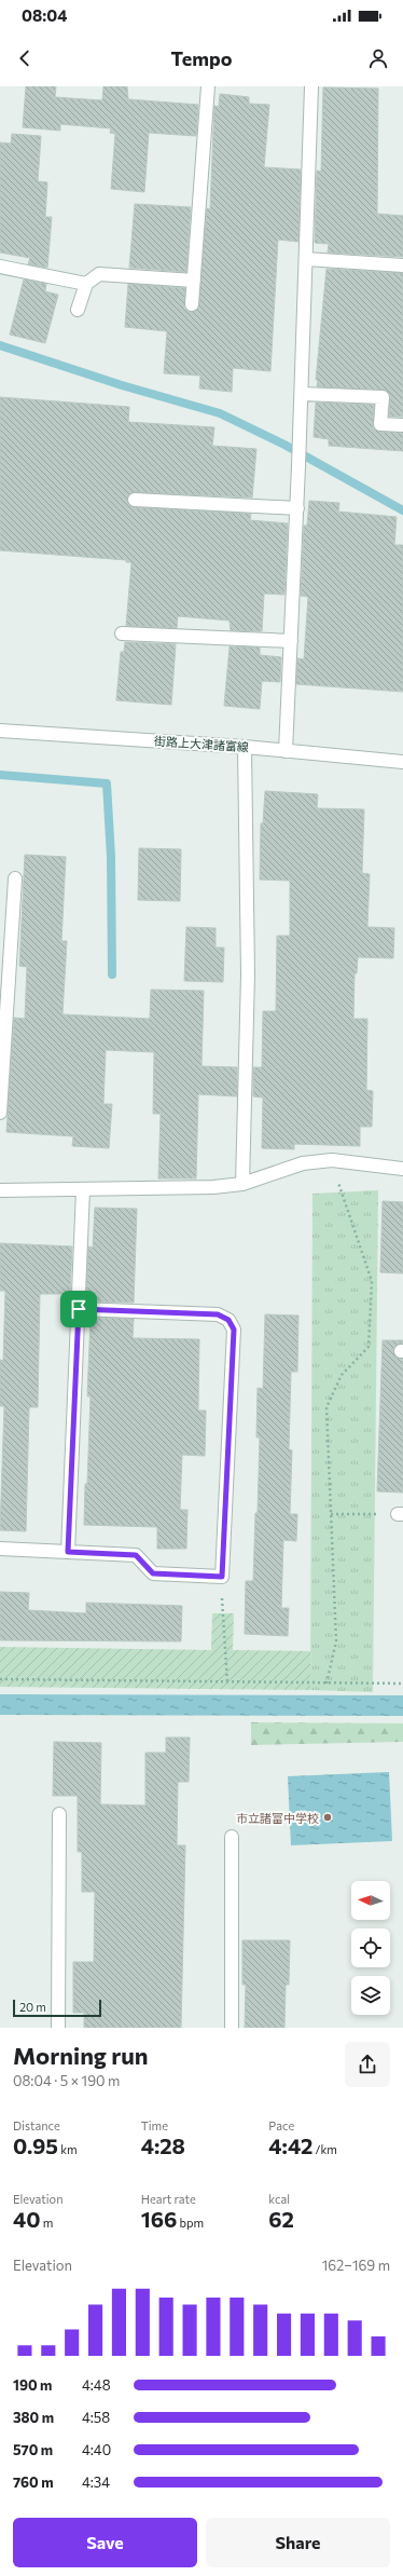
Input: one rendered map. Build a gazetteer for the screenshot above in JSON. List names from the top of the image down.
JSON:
{
  "streets": {
    "street": ["街路上大津諸富線"]
  },
  "places": ["市立諸富中学校"],
  "scale_bar": "20 m",
  "north": "left",
  "page": {
    "status": "08:04",
    "header": "Tempo",
    "scale": "20 m",
    "heading": ["Morning run", "08:04 · 5 × 190 m"],
    "stats": [
      ["Distance", "0.95 km"],
      ["Time", "4:28"],
      ["Pace", "4:42 /km"],
      ["Elevation", "40 m"],
      ["Heart rate", "166 bpm"],
      ["kcal", "62"]
    ],
    "chart": ["Elevation", "162–169 m"],
    "list": [
      {
        "name": "190 m",
        "note": "4:48"
      },
      {
        "name": "380 m",
        "note": "4:58"
      },
      {
        "name": "570 m",
        "note": "4:40"
      },
      {
        "name": "760 m",
        "note": "4:34"
      }
    ],
    "buttons": ["Save", "Share"]
  }
}
